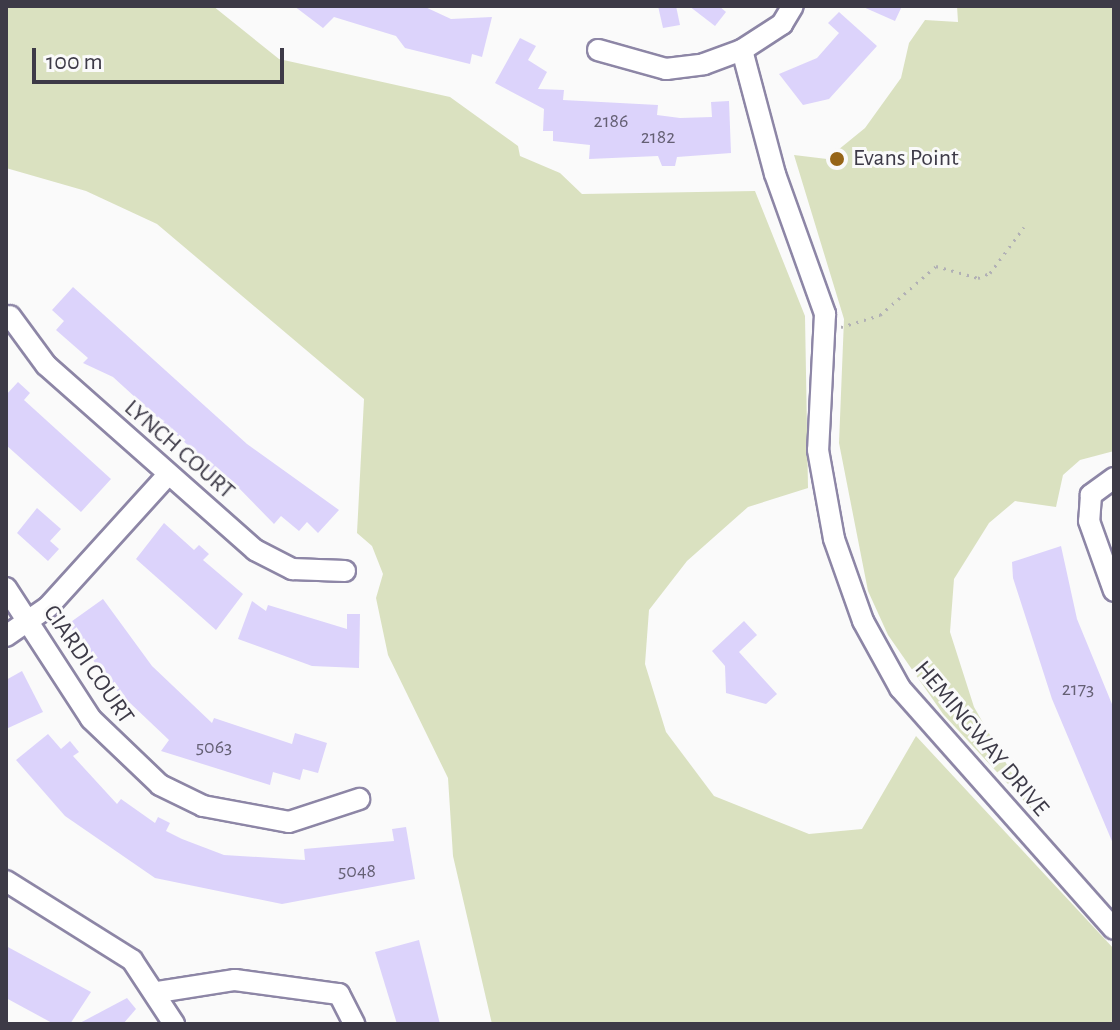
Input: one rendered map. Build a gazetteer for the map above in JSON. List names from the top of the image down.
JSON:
{
  "streets": {
    "street": ["LYNCH COURT", "CIARDI COURT", "HEMINGWAY DRIVE"]
  },
  "places": ["Evans Point"],
  "house_numbers": [
    "2186",
    "2182",
    "2173",
    "5063",
    "5048"
  ],
  "scale_bar": "100 m"
}
